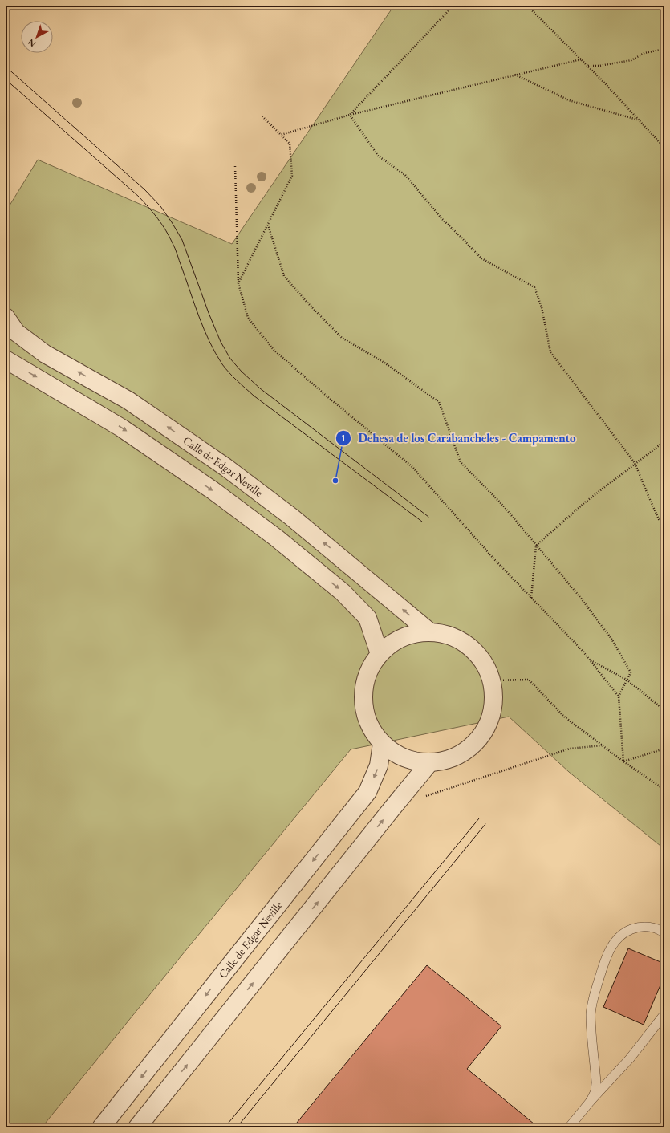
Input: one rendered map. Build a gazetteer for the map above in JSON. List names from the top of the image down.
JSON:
{
  "streets": {
    "street": ["Calle de Edgar Neville"]
  },
  "places": ["Dehesa de los Carabancheles - Campamento"],
  "north": "bottom left"
}
